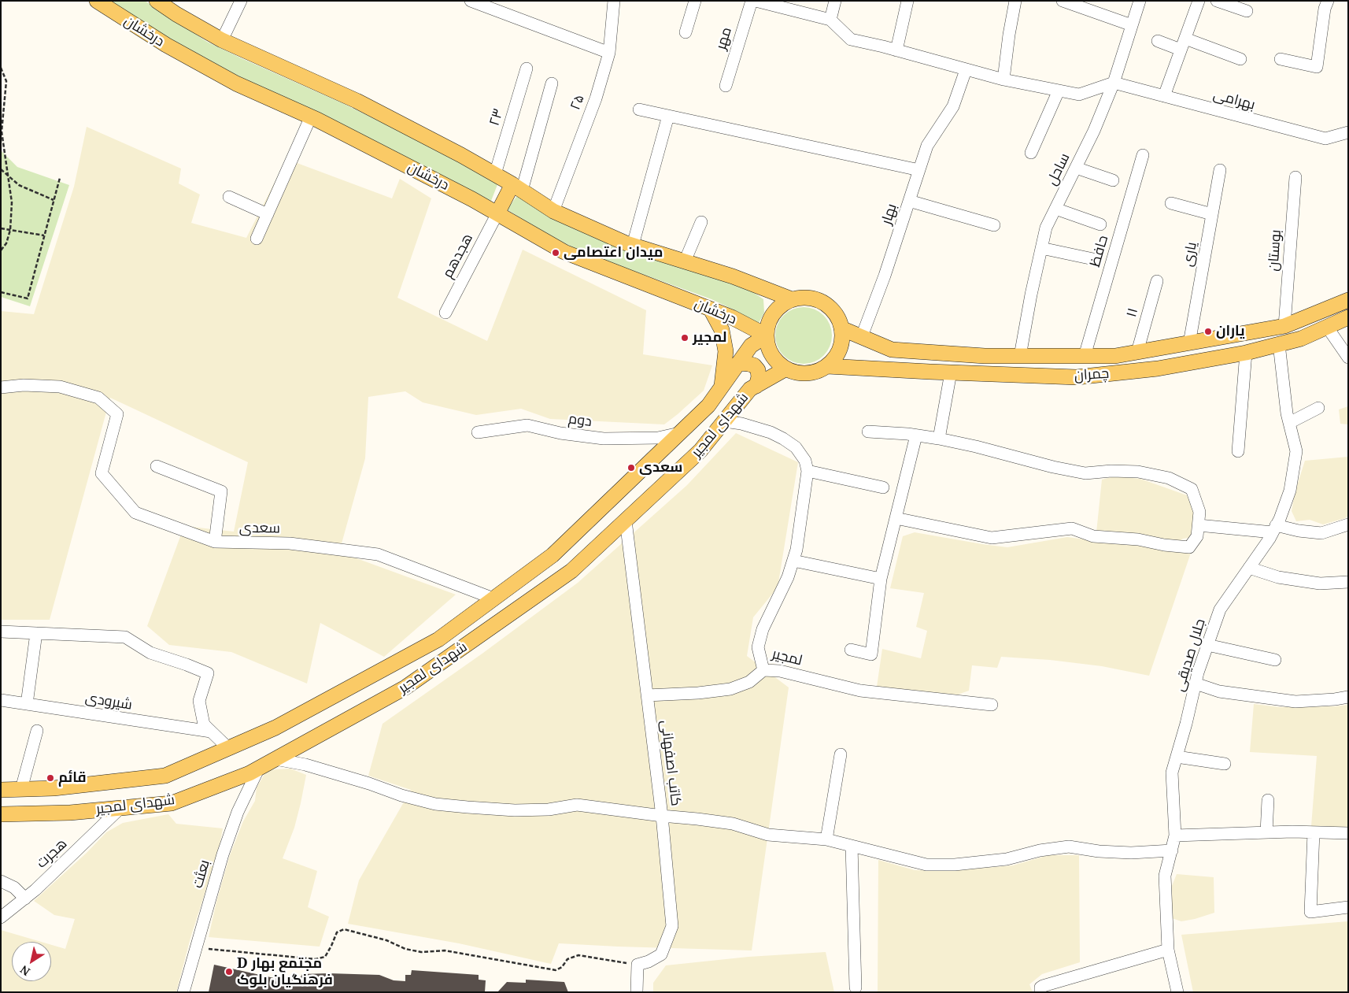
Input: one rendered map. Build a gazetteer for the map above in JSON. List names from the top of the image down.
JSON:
{
  "streets": {
    "main road": ["درخشان", "چمران", "شهدای لمجیر"],
    "street": [
      "مهر",
      "بهرامی",
      "۲۵",
      "۲۳",
      "ساحل",
      "بهار",
      "بوستان",
      "حافظ",
      "یاری",
      "هجدهم",
      "۱۱",
      "دوم",
      "سعدی",
      "جلال صدیقی",
      "لمجیر",
      "شیرودی",
      "کاتب اصفهانی",
      "هجرت",
      "بعثت"
    ]
  },
  "crossings": [
    ["درخشان", "هجدهم"],
    ["درخشان", "چمران"],
    ["درخشان", "شهدای لمجیر"],
    ["بهرامی", "ساحل"],
    ["ساحل", "چمران"],
    ["بهار", "چمران"],
    ["بوستان", "چمران"],
    ["حافظ", "چمران"],
    ["یاری", "چمران"],
    ["۱۱", "چمران"],
    ["چمران", "شهدای لمجیر"],
    ["چمران", "جلال صدیقی"],
    ["دوم", "شهدای لمجیر"],
    ["شهدای لمجیر", "سعدی"],
    ["شهدای لمجیر", "کاتب اصفهانی"],
    ["شهدای لمجیر", "هجرت"],
    ["شهدای لمجیر", "بعثت"]
  ],
  "places": [
    "میدان اعتصامی",
    "یاران",
    "لمجیر",
    "سعدی",
    "قائم",
    "D مجتمع بهار فرهنگیان بلوک"
  ],
  "north": "bottom left"
}
